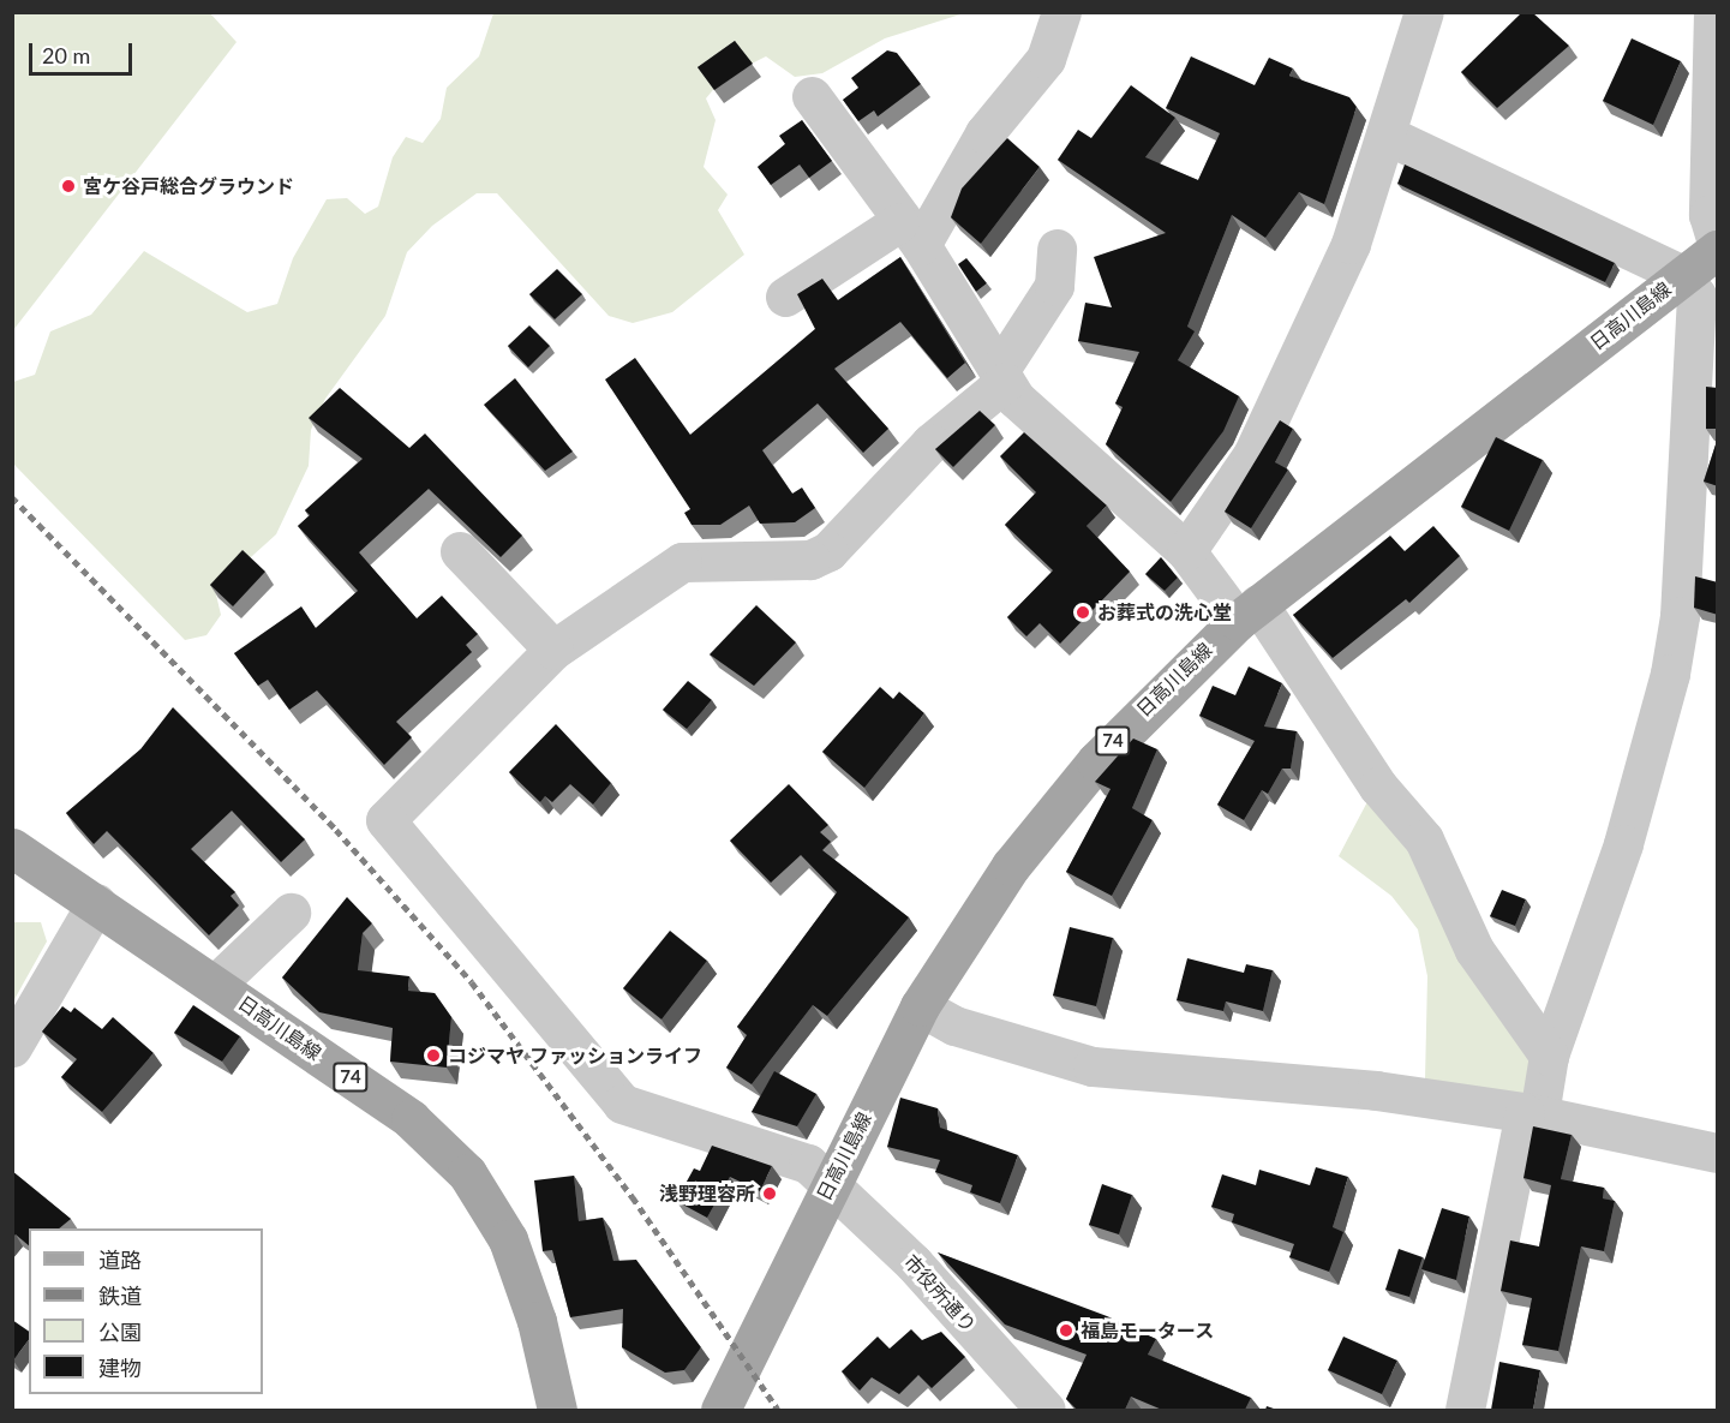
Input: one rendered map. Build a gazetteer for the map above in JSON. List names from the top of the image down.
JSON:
{
  "streets": {
    "main road": ["日高川島線", "74"],
    "street": ["市役所通り"]
  },
  "crossings": [
    ["日高川島線", "市役所通り"]
  ],
  "places": [
    "宮ケ谷戸総合グラウンド",
    "お葬式の洗心堂",
    "コジマヤ ファッションライフ",
    "浅野理容所",
    "福島モータース"
  ],
  "legend": [
    "道路",
    "鉄道",
    "公園",
    "建物"
  ],
  "scale_bar": "20 m"
}
